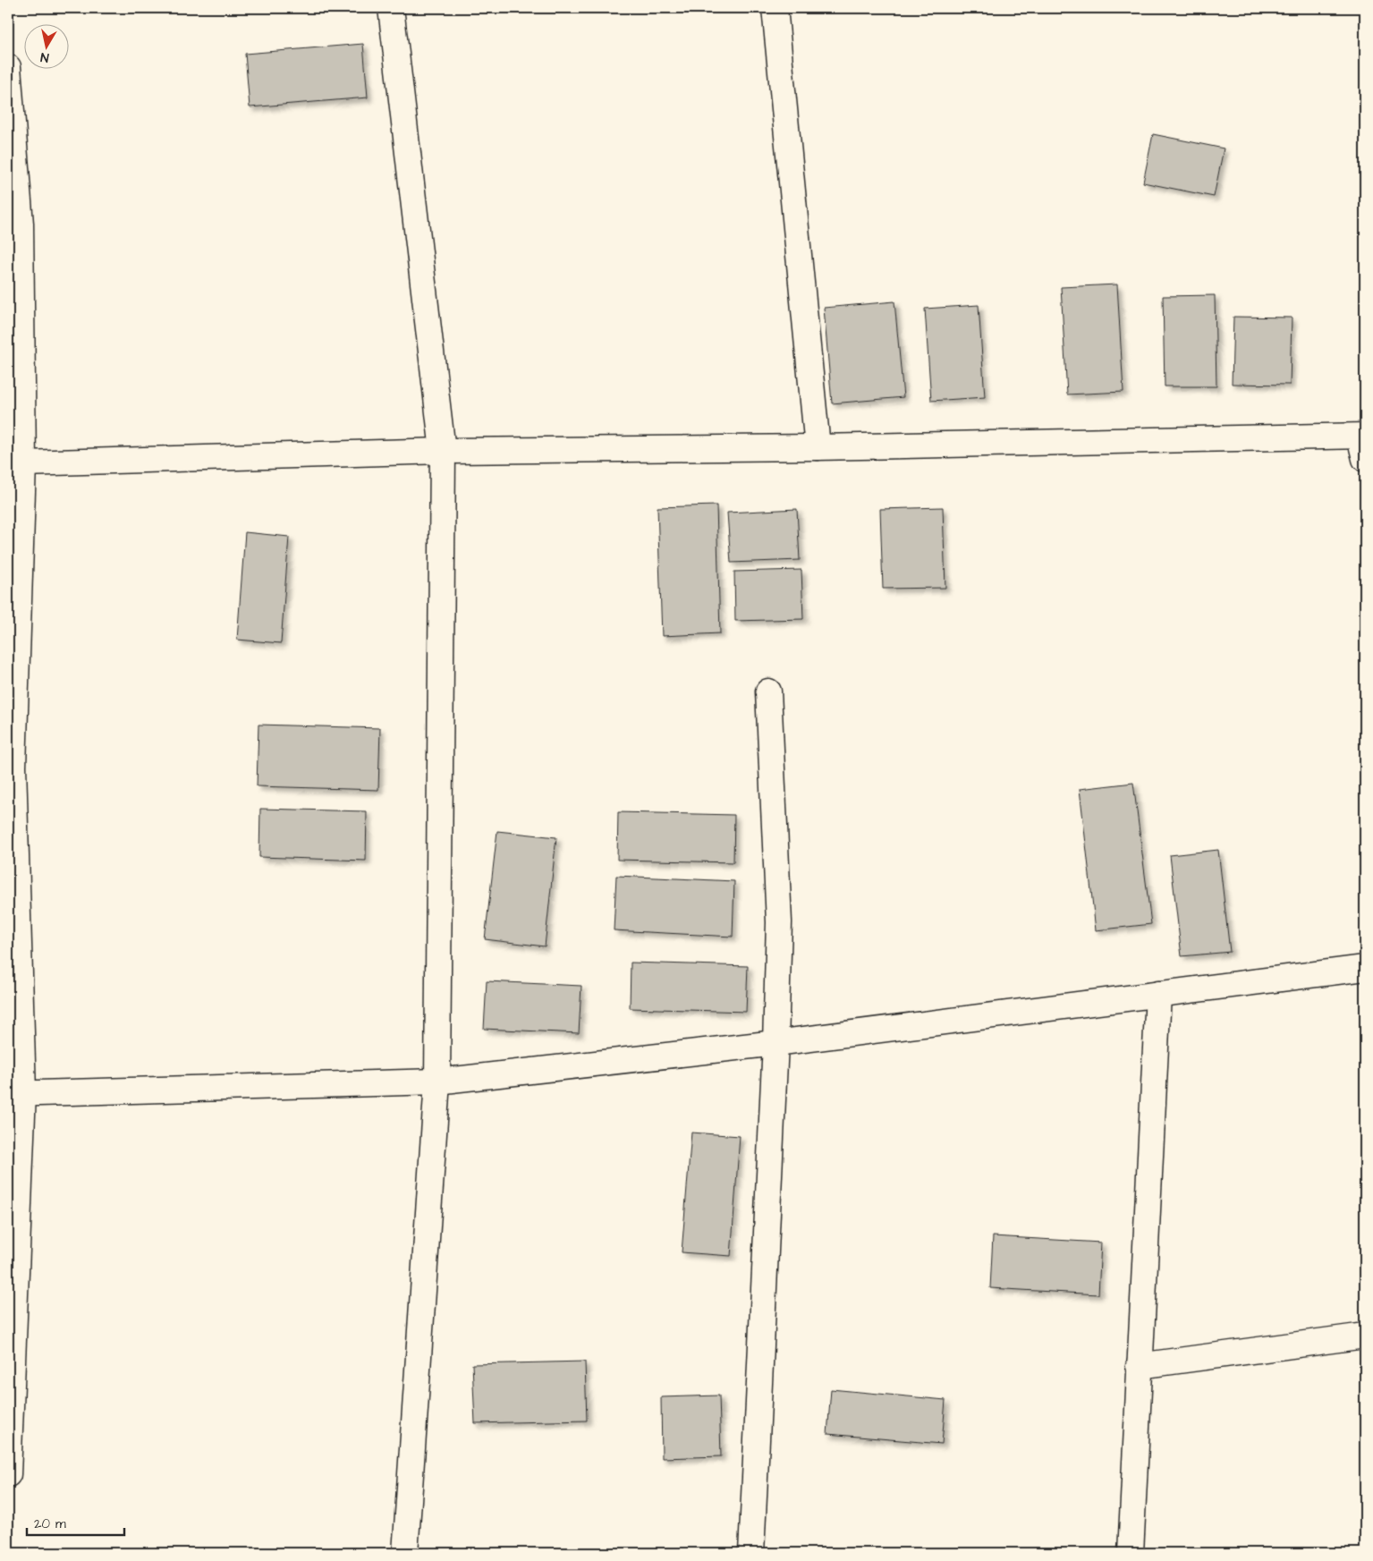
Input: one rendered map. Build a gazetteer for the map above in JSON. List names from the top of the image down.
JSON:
{
  "scale_bar": "20 m",
  "north": "bottom"
}
